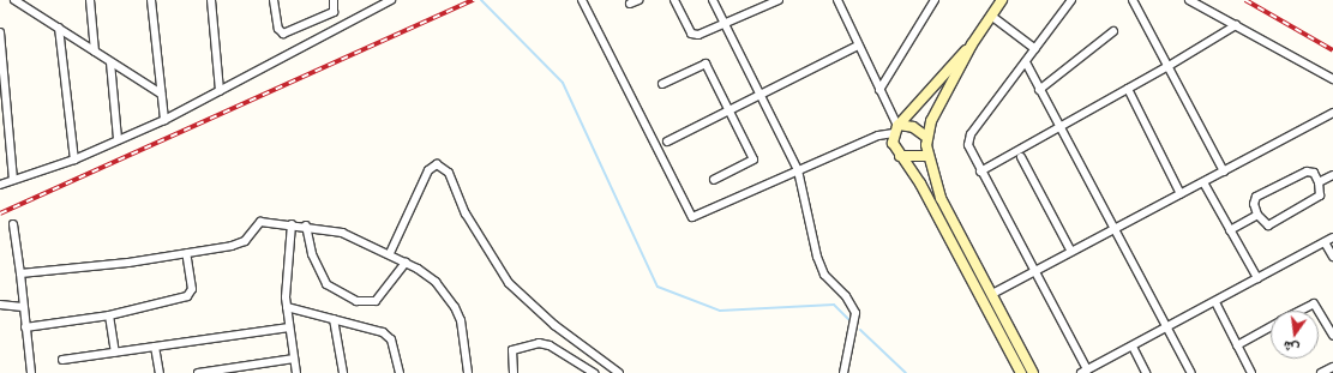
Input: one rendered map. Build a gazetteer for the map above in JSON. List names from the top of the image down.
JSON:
{
  "north": "bottom"
}
